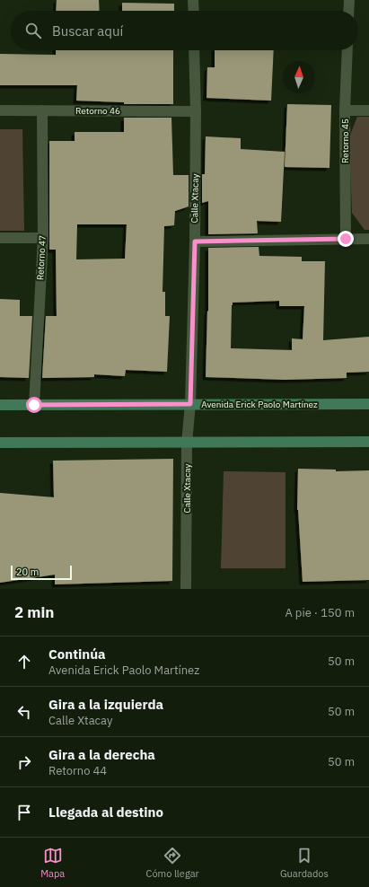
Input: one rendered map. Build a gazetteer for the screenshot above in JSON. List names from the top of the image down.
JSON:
{
  "streets": {
    "main road": ["Avenida Erick Paolo Martínez"],
    "street": [
      "Retorno 46",
      "Retorno 45",
      "Calle Xtacay",
      "Retorno 47"
    ]
  },
  "crossings": [
    ["Retorno 46", "Calle Xtacay"],
    ["Retorno 46", "Retorno 47"],
    ["Calle Xtacay", "Avenida Erick Paolo Martínez"],
    ["Retorno 47", "Avenida Erick Paolo Martínez"]
  ],
  "scale_bar": "20 m",
  "north": "top",
  "page": {
    "search": "Buscar aquí",
    "scale": "20 m",
    "heading": ["2 min", "A pie · 150 m"],
    "list": [
      ["Continúa", "Avenida Erick Paolo Martínez", "50 m"],
      ["Gira a la izquierda", "Calle Xtacay", "50 m"],
      ["Gira a la derecha", "Retorno 44", "50 m"],
      "Llegada al destino"
    ],
    "nav": ["Mapa", "Cómo llegar", "Guardados"]
  }
}
